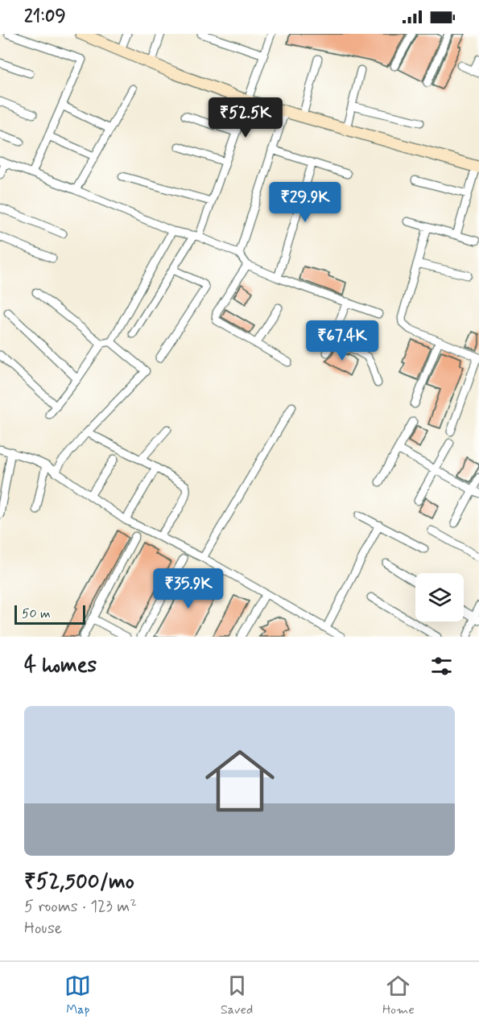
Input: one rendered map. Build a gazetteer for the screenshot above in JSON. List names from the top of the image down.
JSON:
{
  "scale_bar": "50 m",
  "page": {
    "status": "21:09",
    "price": [
      "₹52.5K",
      "₹29.9K",
      "₹67.4K",
      "₹35.9K"
    ],
    "scale": "50 m",
    "heading": "4 homes",
    "list": [
      {
        "name": "₹52,500/mo",
        "note": "5 rooms · 123 m² · House"
      }
    ],
    "tabs": ["Map", "Saved", "Home"]
  }
}
